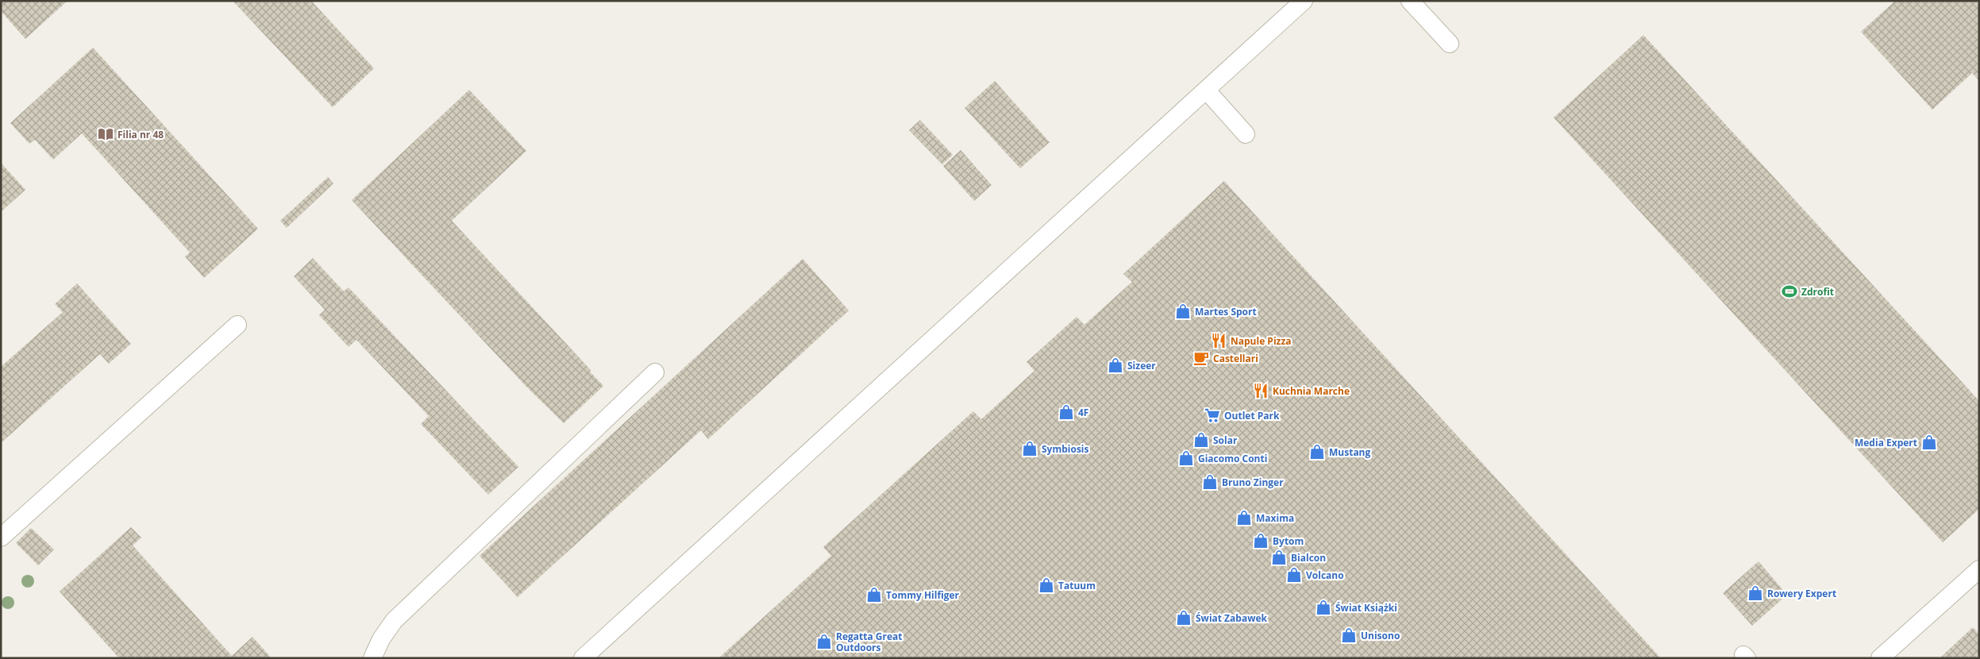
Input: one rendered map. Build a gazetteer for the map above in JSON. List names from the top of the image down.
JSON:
{
  "places": {
    "library": ["Filia nr 48"],
    "sports": ["Zdrofit"],
    "shop": [
      "Martes Sport",
      "Sizeer",
      "4F",
      "Solar",
      "Media Expert",
      "Symbiosis",
      "Mustang",
      "Giacomo Conti",
      "Bruno Zinger",
      "Maxima",
      "Bytom",
      "Bialcon",
      "Volcano",
      "Tatuum",
      "Rowery Expert",
      "Tommy Hilfiger",
      "Świat Książki",
      "Świat Zabawek",
      "Unisono",
      "Regatta Great Outdoors"
    ],
    "restaurant": ["Napule Pizza", "Kuchnia Marche"],
    "cafe": ["Castellari"],
    "supermarket": ["Outlet Park"]
  }
}
